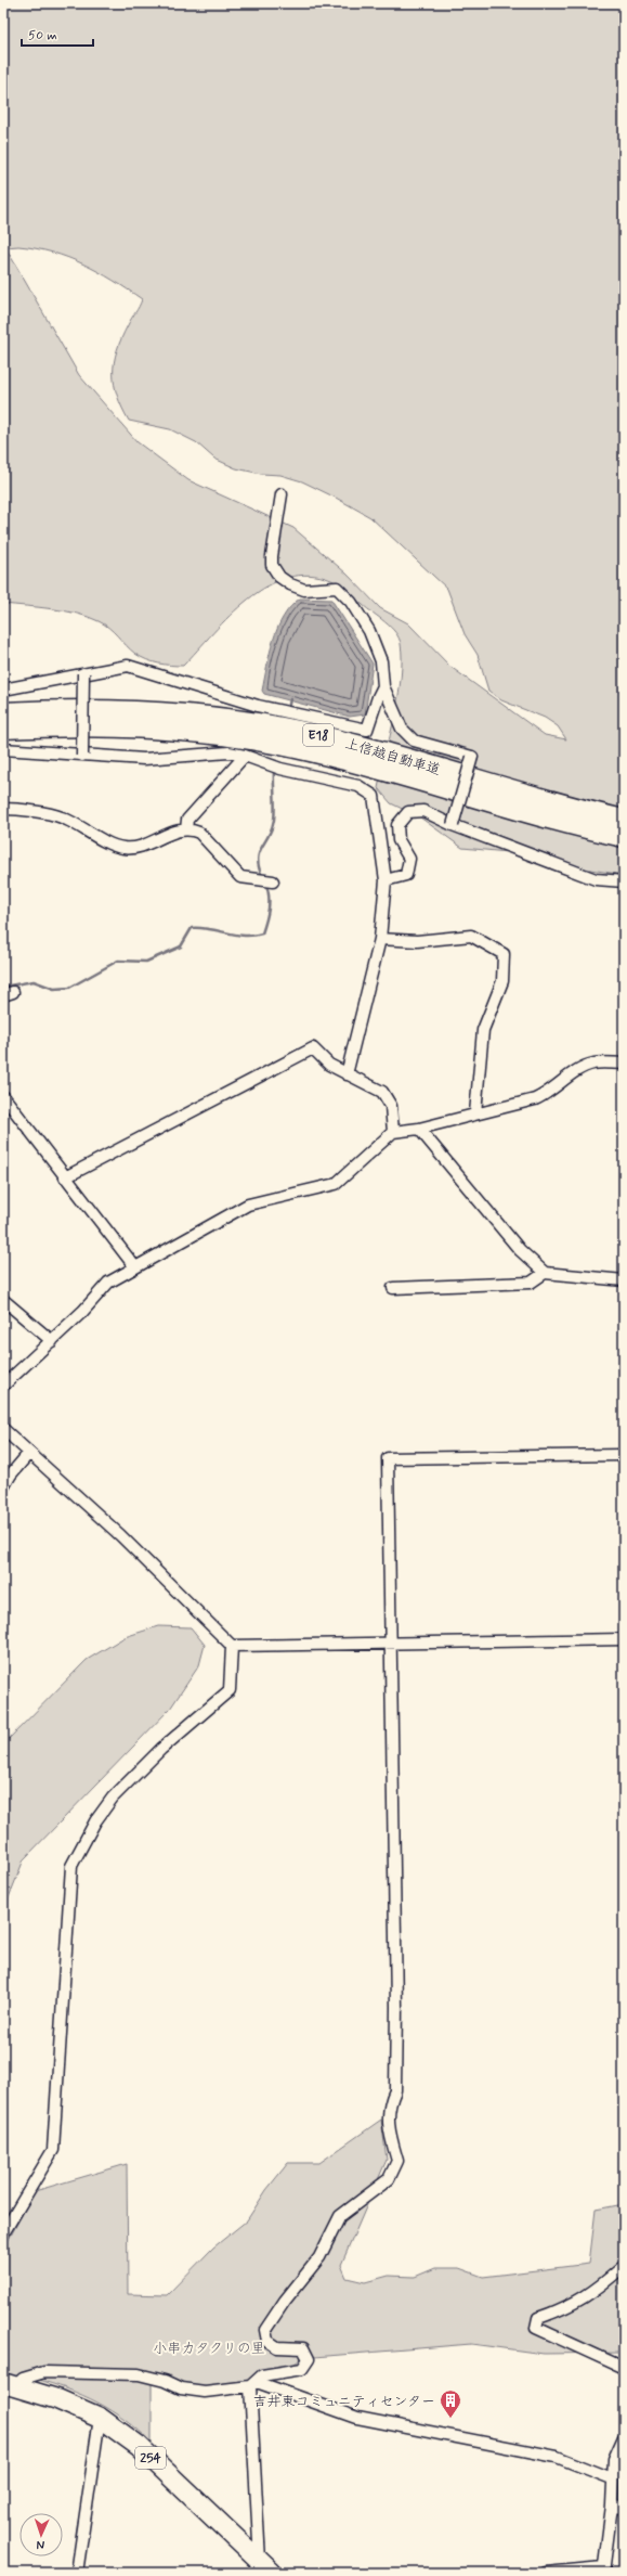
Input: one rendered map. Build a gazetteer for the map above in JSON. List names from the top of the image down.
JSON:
{
  "streets": {
    "highway": ["E18", "上信越自動車道", "254"]
  },
  "parks": ["小串カタクリの里"],
  "places": {
    "building": ["吉井東コミュニティセンター"]
  },
  "scale_bar": "50 m",
  "north": "bottom"
}
